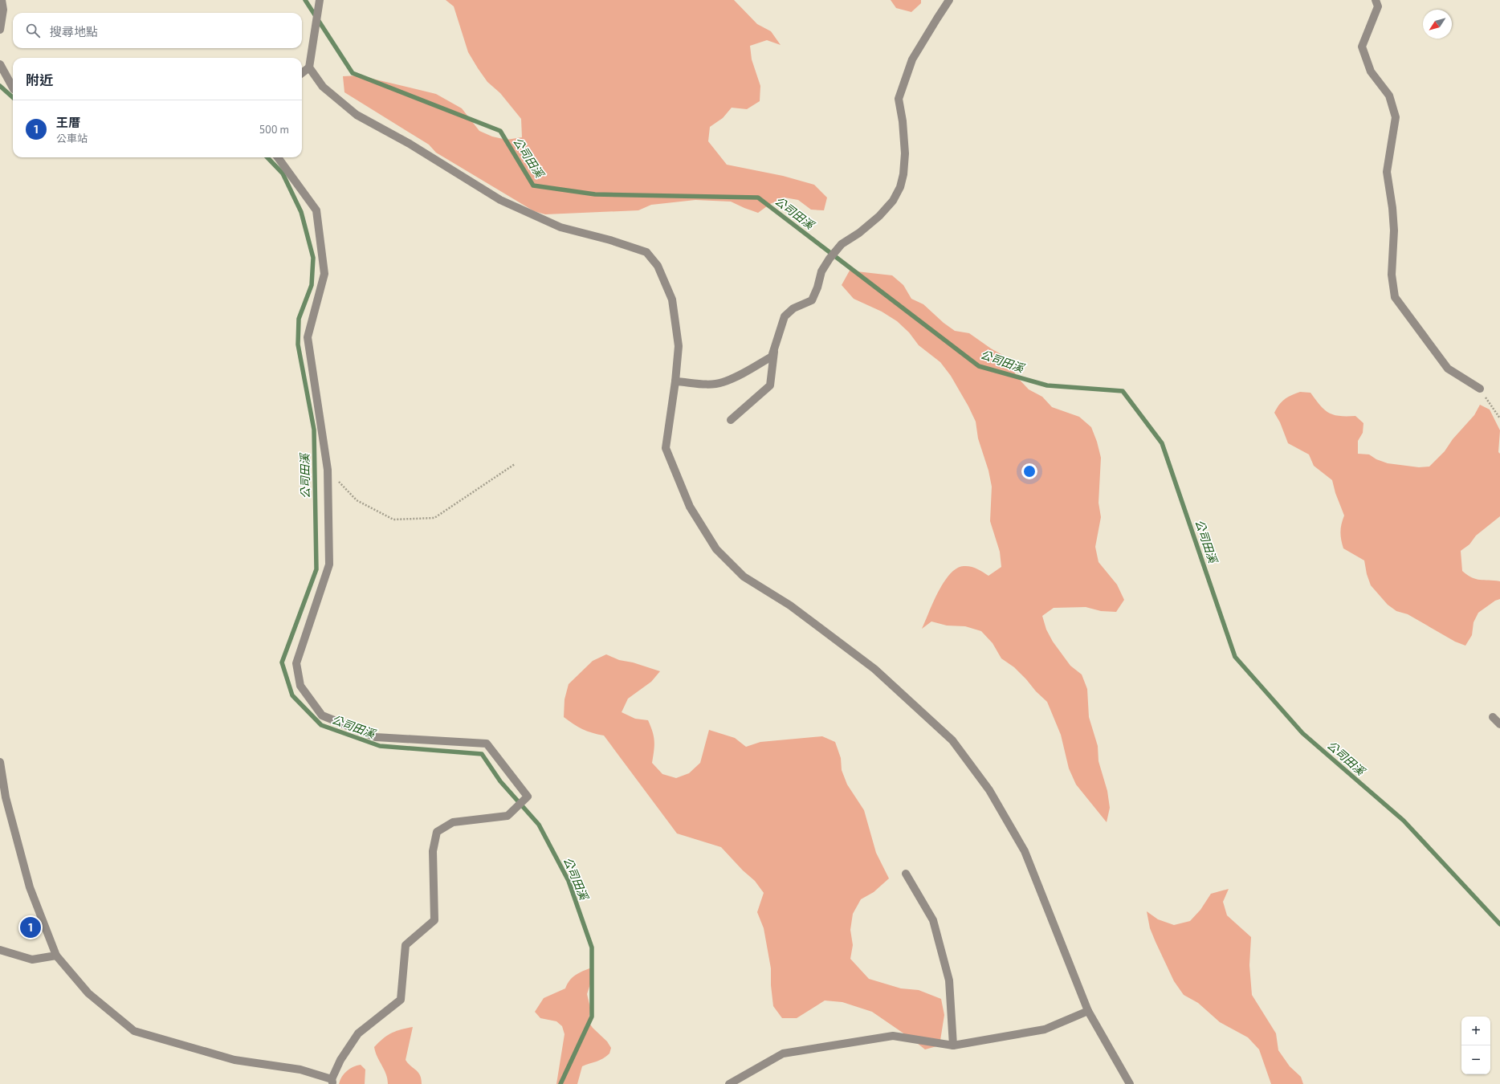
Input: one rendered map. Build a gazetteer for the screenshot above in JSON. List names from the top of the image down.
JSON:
{
  "water": ["公司田溪"],
  "north": "bottom left",
  "page": {
    "search": "搜尋地點",
    "heading": "附近",
    "list": [
      {
        "mark": "1",
        "name": "王厝",
        "note": "公車站",
        "value": "500 m"
      }
    ],
    "pins": "1",
    "map_buttons": ["+", "−"]
  }
}
